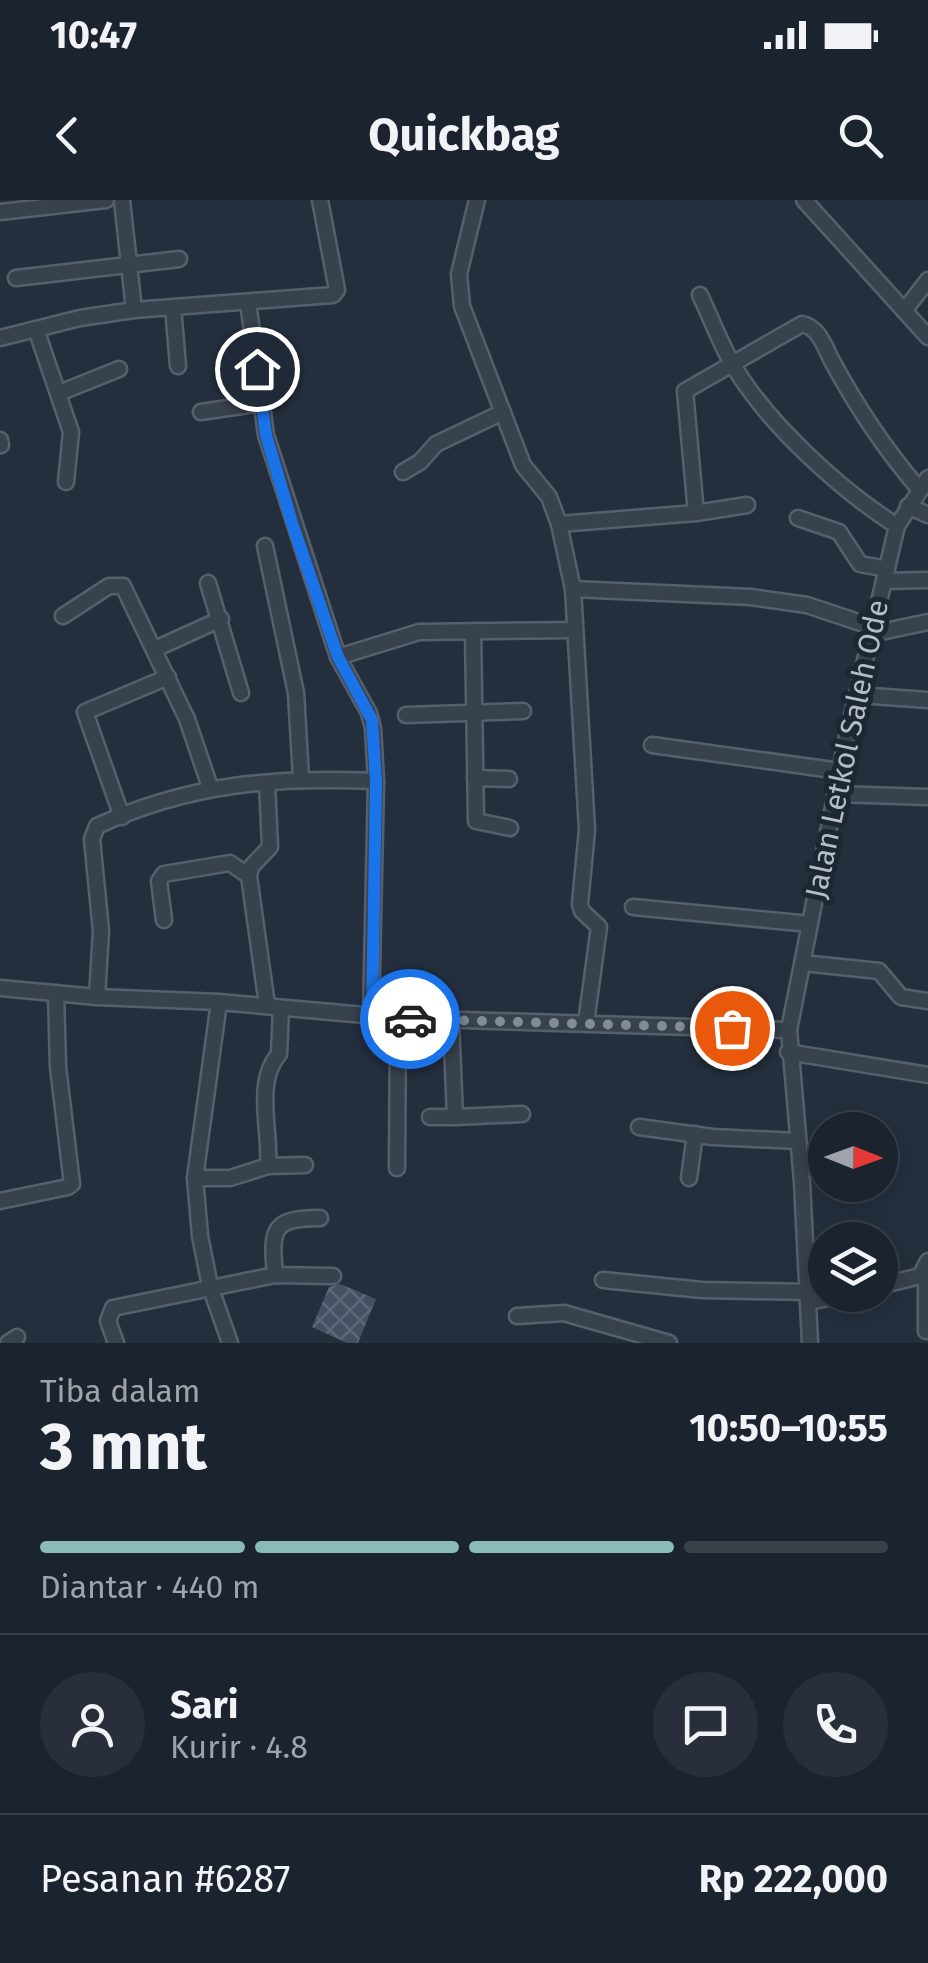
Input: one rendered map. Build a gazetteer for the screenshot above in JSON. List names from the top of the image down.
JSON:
{
  "streets": {
    "street": ["Jalan Letkol Saleh Ode"]
  },
  "north": "right",
  "page": {
    "status": "10:47",
    "header": "Quickbag",
    "heading": ["3 mnt", "Tiba dalam", "10:50–10:55"],
    "panel": [
      "Sari",
      "Kurir · 4.8",
      "Pesanan #6287",
      "Rp 222,000"
    ],
    "bar": "Diantar · 440 m"
  }
}
